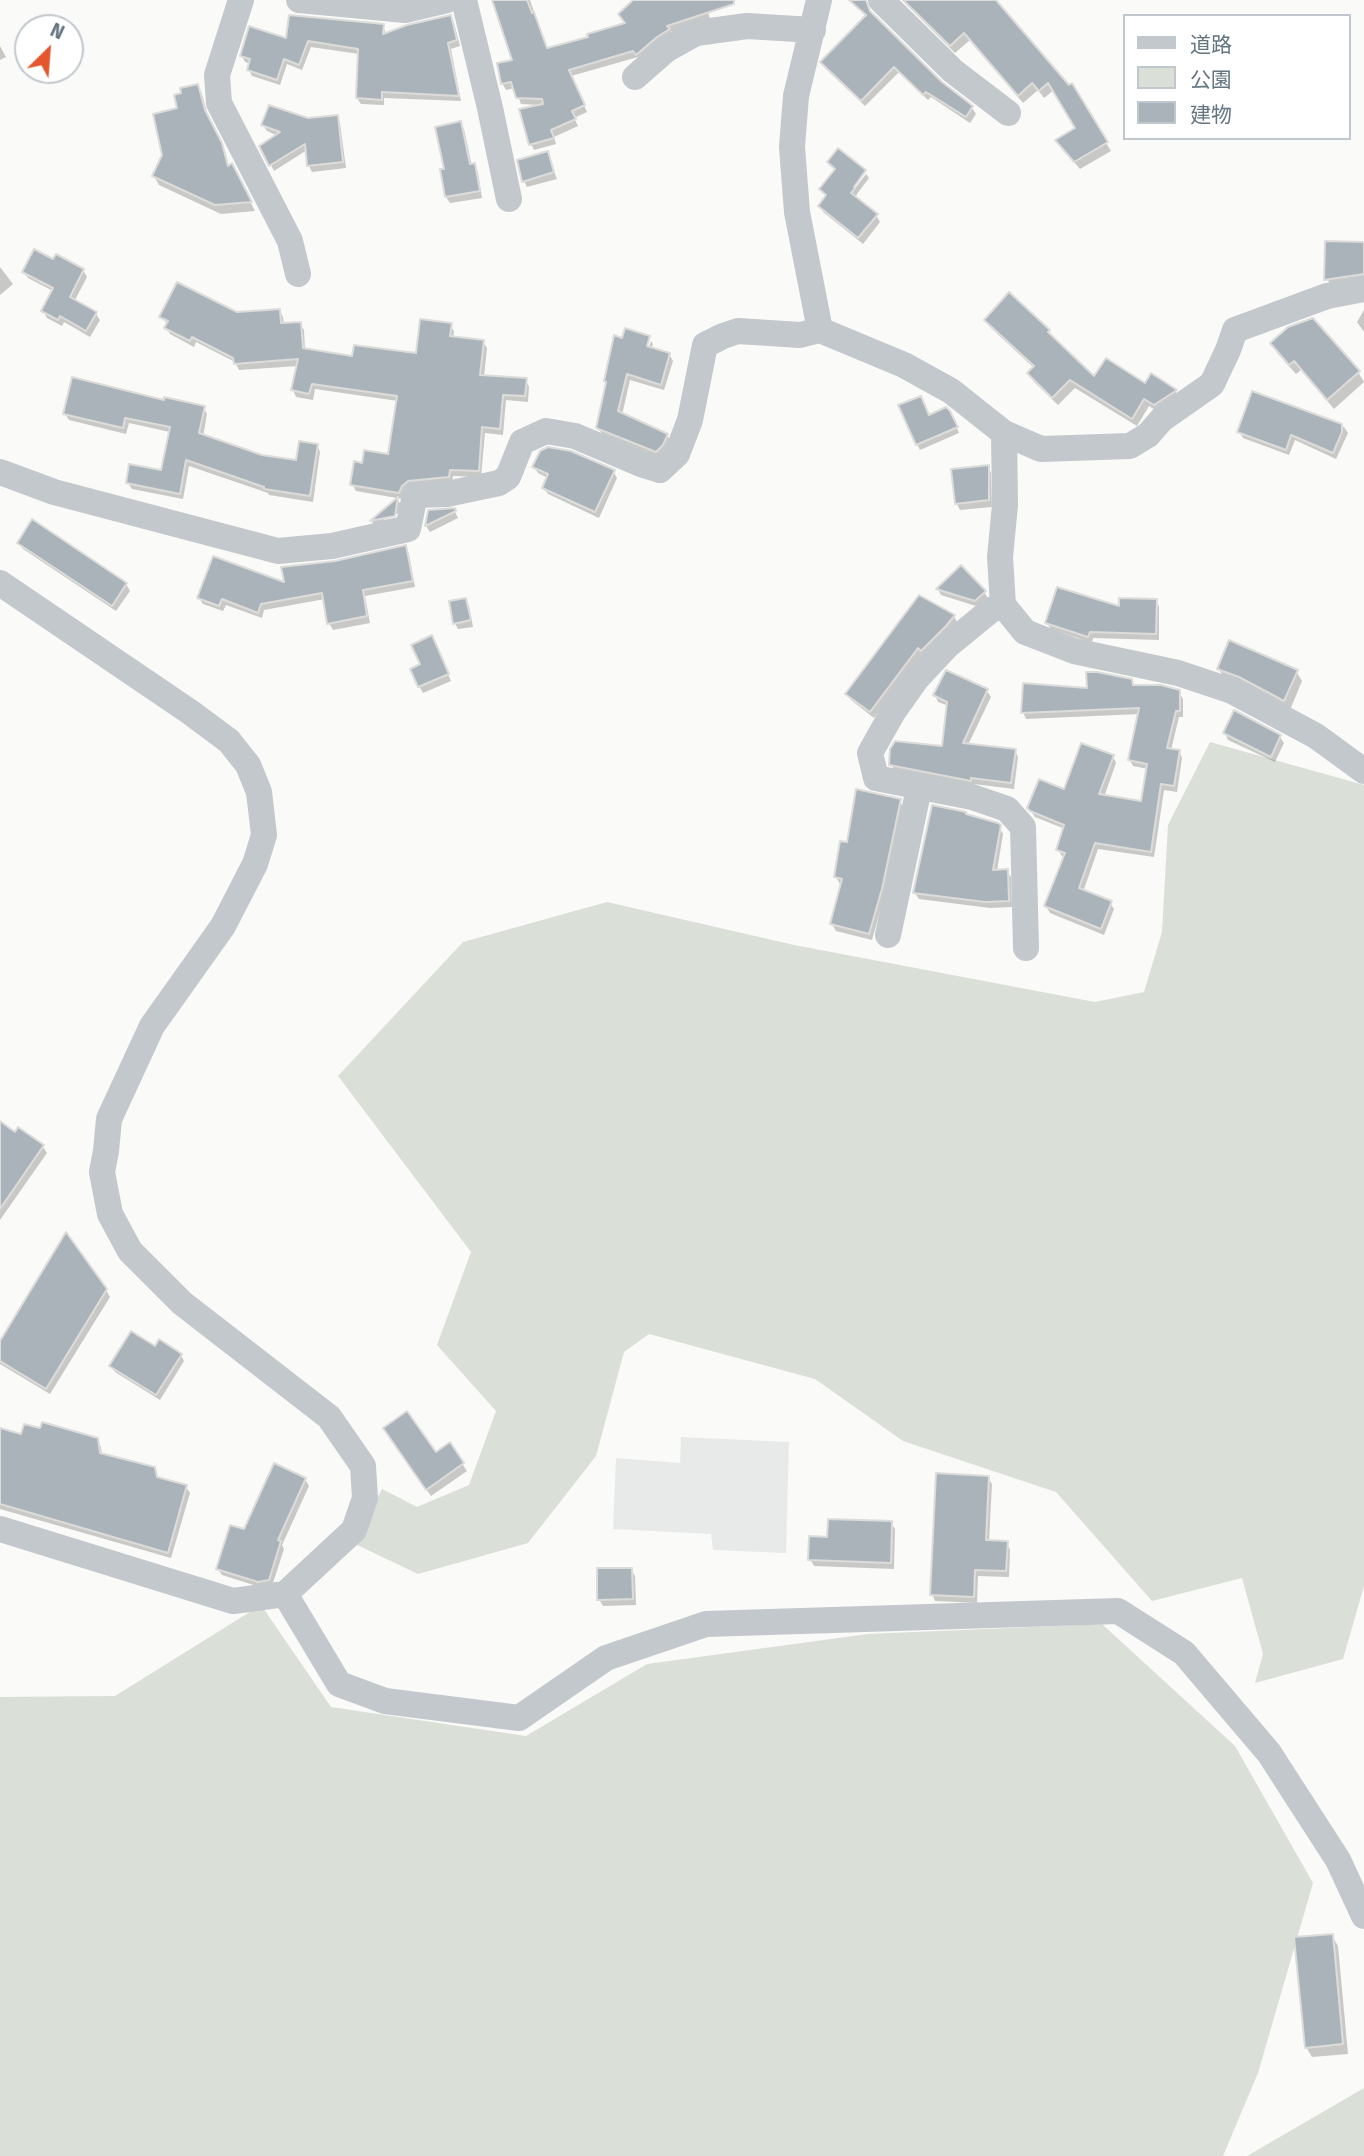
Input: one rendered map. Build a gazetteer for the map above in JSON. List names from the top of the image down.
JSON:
{
  "legend": ["道路", "公園", "建物"],
  "north": "top right"
}
